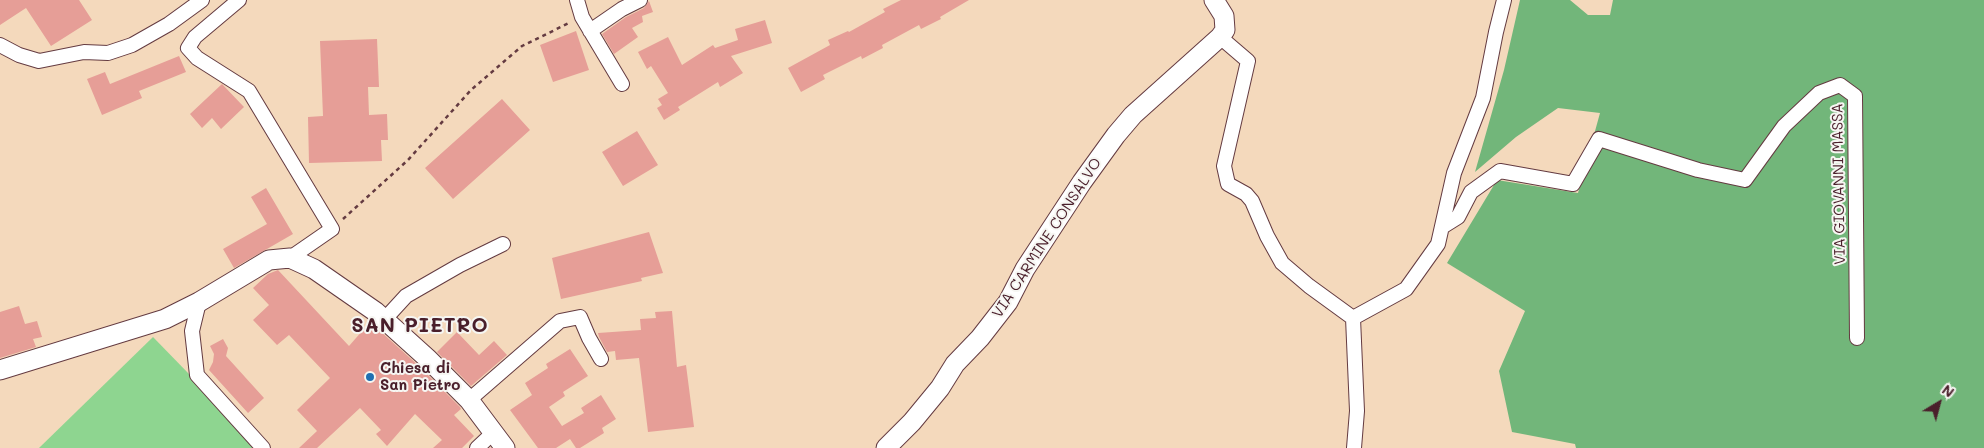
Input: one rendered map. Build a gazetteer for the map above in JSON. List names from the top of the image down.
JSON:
{
  "streets": {
    "street": ["VIA GIOVANNI MASSA", "VIA CARMINE CONSALVO"]
  },
  "districts": ["SAN PIETRO"],
  "places": ["Chiesa di San Pietro"],
  "north": "top right"
}
